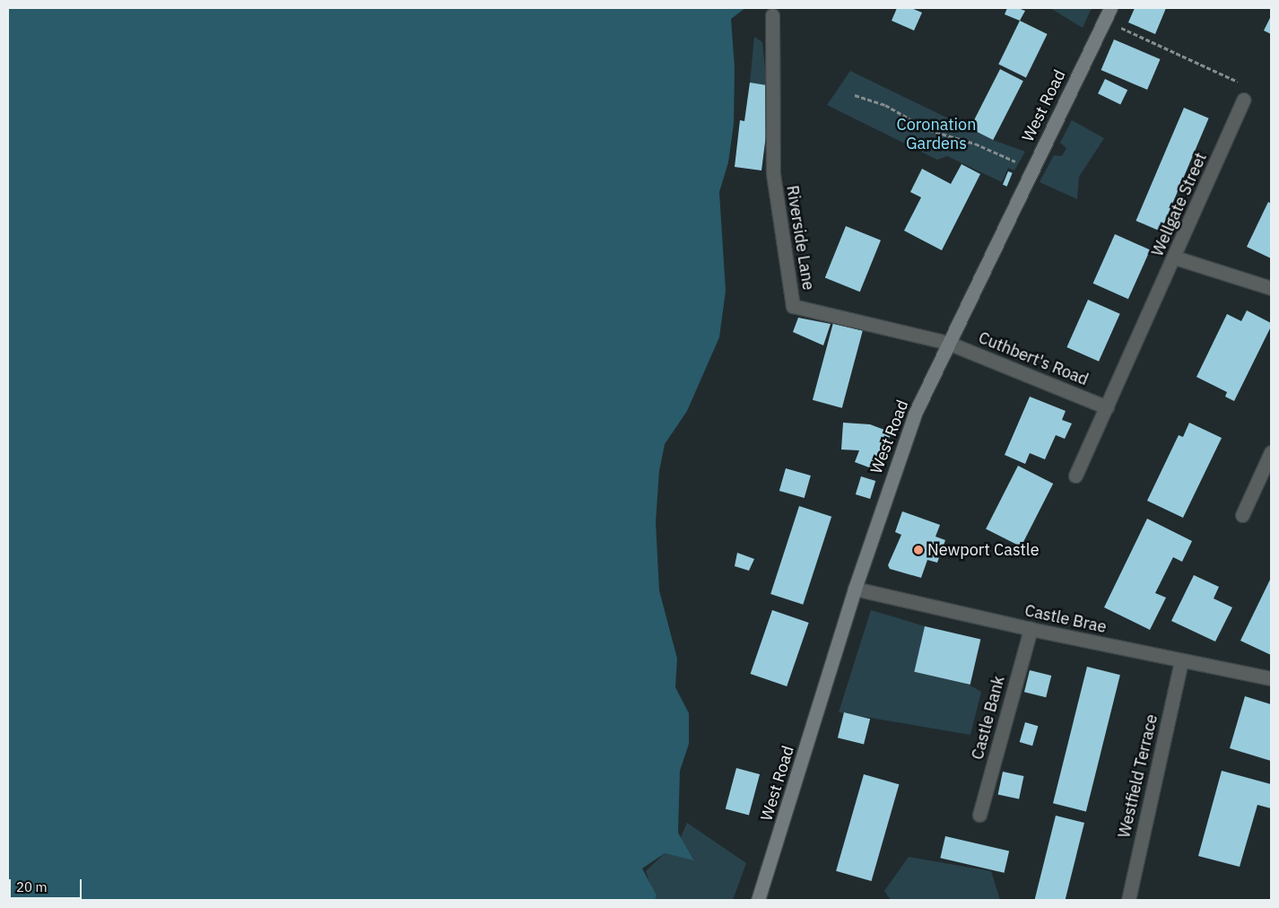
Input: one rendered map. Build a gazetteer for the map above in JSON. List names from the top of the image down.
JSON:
{
  "streets": {
    "main road": ["West Road"],
    "street": [
      "Wellgate Street",
      "Riverside Lane",
      "Cuthbert's Road",
      "Castle Brae",
      "Castle Bank",
      "Westfield Terrace"
    ]
  },
  "crossings": [
    ["West Road", "Riverside Lane"],
    ["West Road", "Cuthbert's Road"],
    ["West Road", "Castle Brae"],
    ["Wellgate Street", "Cuthbert's Road"],
    ["Riverside Lane", "Cuthbert's Road"],
    ["Castle Brae", "Castle Bank"],
    ["Castle Brae", "Westfield Terrace"]
  ],
  "parks": ["Coronation Gardens"],
  "places": ["Newport Castle"],
  "scale_bar": "20 m"
}
